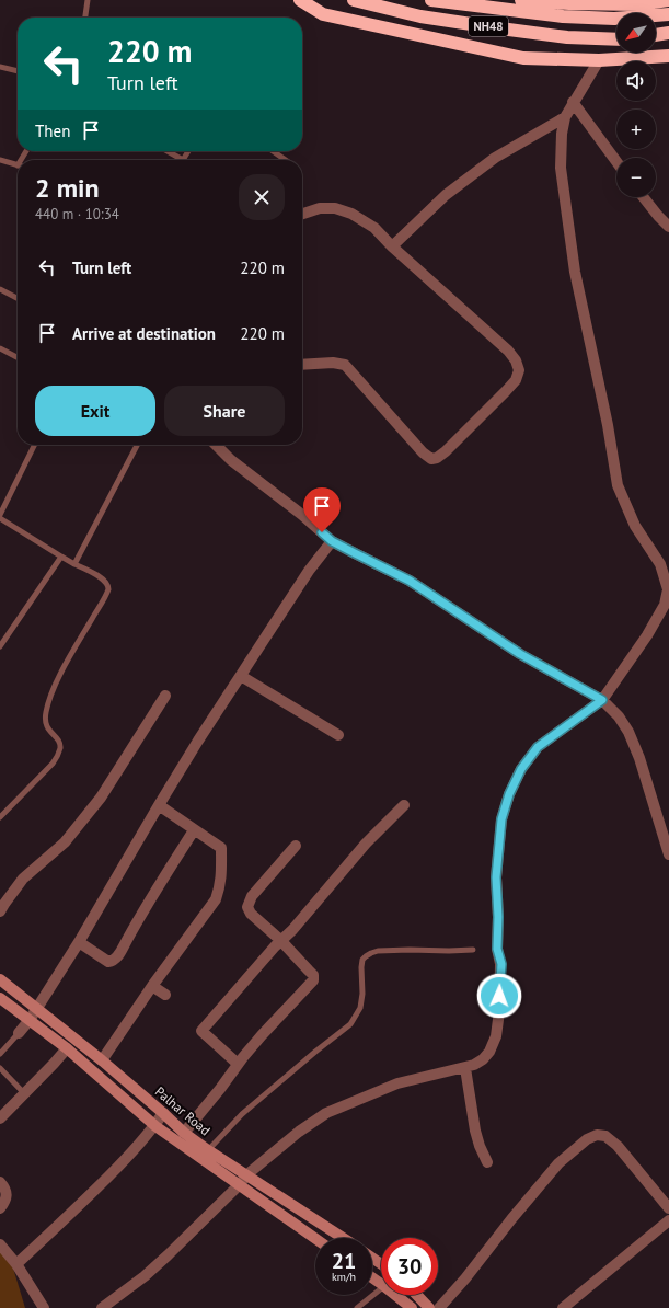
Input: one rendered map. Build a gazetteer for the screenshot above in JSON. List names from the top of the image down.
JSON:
{
  "streets": {
    "highway": ["NH48"],
    "main road": ["Palhar Road"]
  },
  "north": "bottom left",
  "page": {
    "map_buttons": ["+", "−"],
    "turn": ["220 m", "Turn left"],
    "then": "Then",
    "heading": ["2 min", "440 m · 10:34"],
    "list": [
      {
        "name": "Turn left",
        "value": "220 m"
      },
      {
        "name": "Arrive at destination",
        "value": "220 m"
      }
    ],
    "buttons": ["Exit", "Share"],
    "speed": "21 km/h",
    "limit": "30"
  }
}
